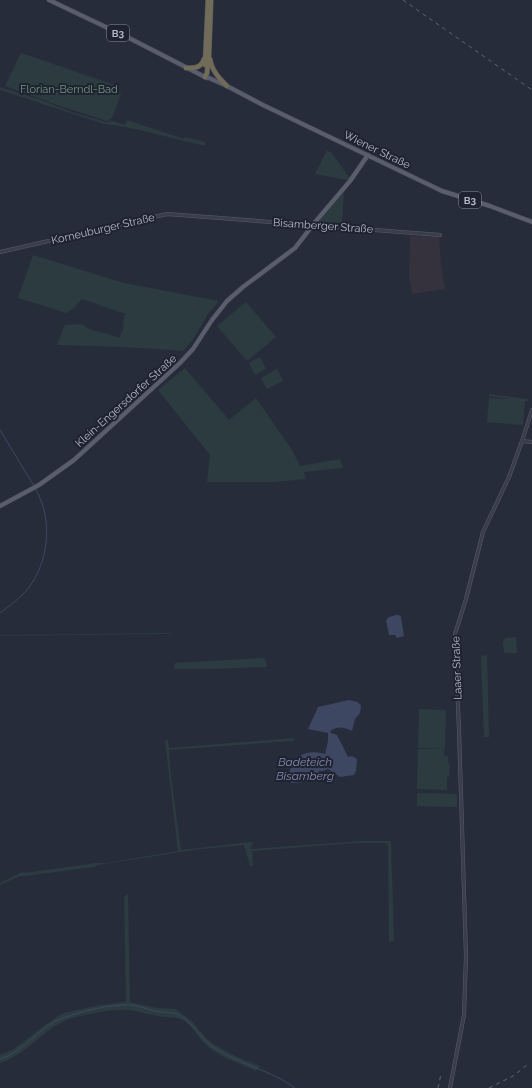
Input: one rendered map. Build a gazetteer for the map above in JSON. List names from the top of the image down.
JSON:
{
  "streets": {
    "main road": ["B3", "Wiener Straße", "Klein-Engersdorfer Straße"],
    "street": ["Bisamberger Straße", "Korneuburger Straße", "Laaer Straße"]
  },
  "crossings": [
    ["Wiener Straße", "Klein-Engersdorfer Straße"],
    ["Bisamberger Straße", "Korneuburger Straße"],
    ["Bisamberger Straße", "Klein-Engersdorfer Straße"]
  ],
  "water": ["Badeteich Bisamberg"],
  "parks": ["Florian-Berndl-Bad"]
}
